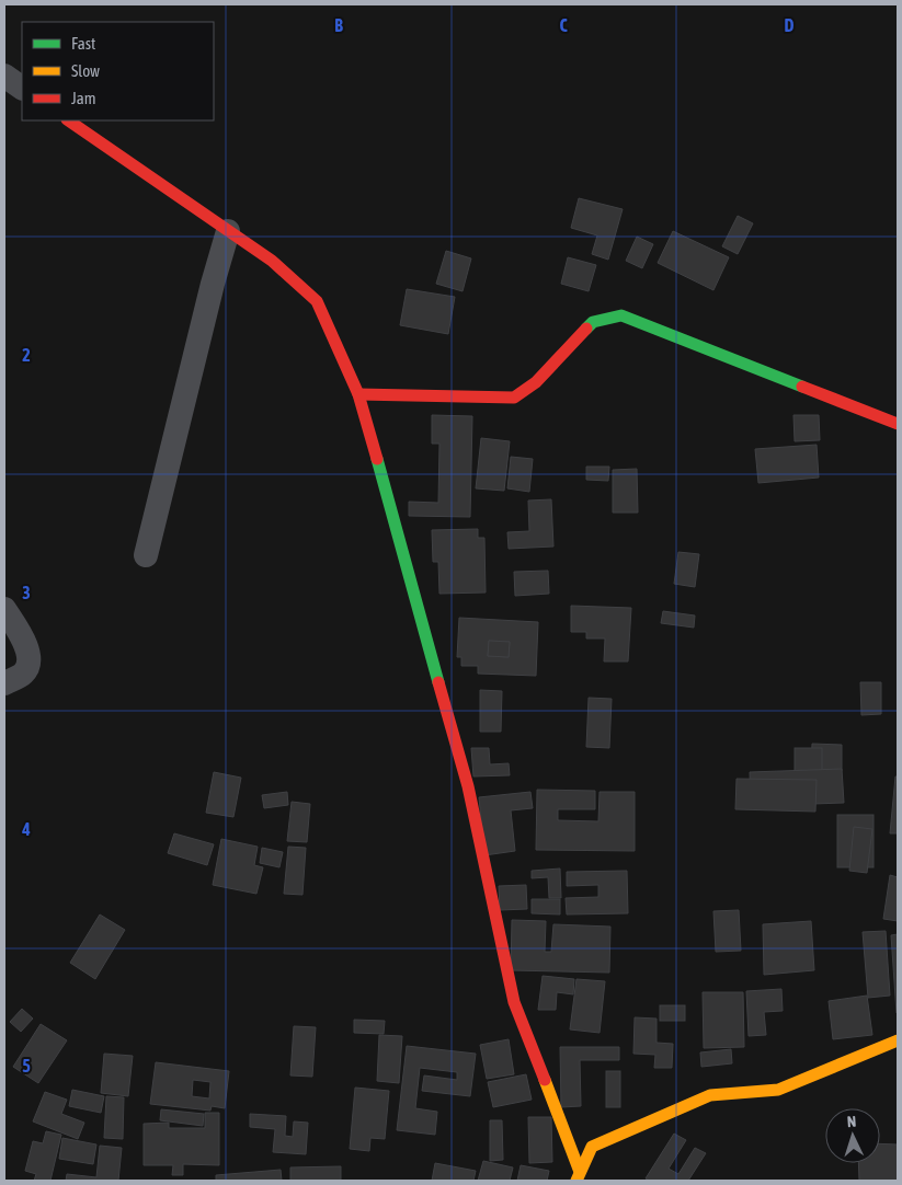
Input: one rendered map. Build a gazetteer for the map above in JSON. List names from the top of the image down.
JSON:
{
  "legend": ["Fast", "Slow", "Jam"],
  "north": "top",
  "grid": {
    "columns": ["B", "C", "D"],
    "rows": [
      "2",
      "3",
      "4",
      "5"
    ]
  }
}
